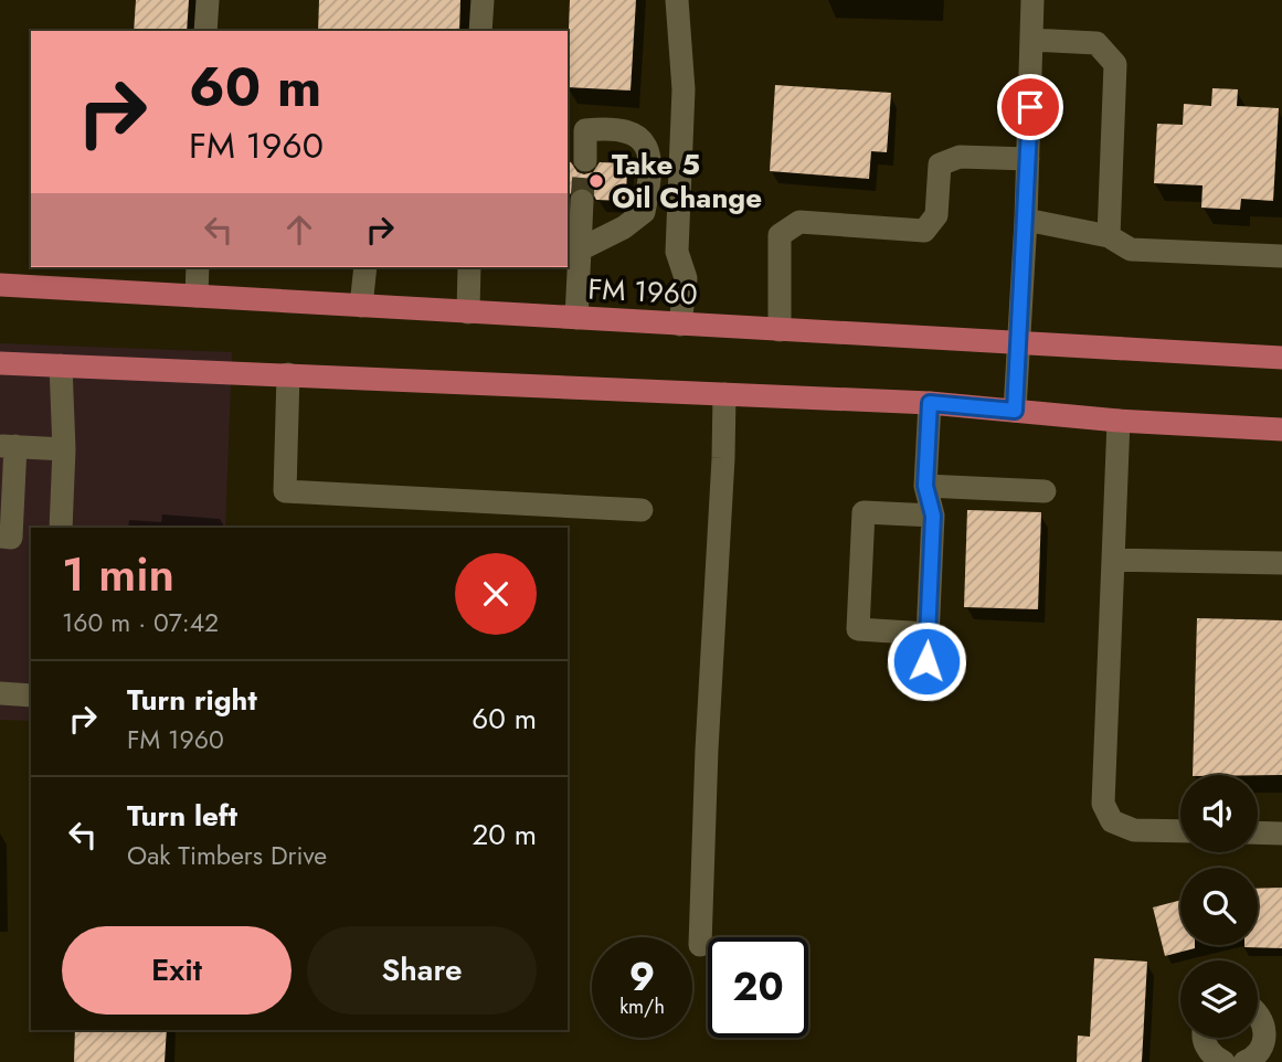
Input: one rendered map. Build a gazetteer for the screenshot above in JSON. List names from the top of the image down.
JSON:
{
  "streets": {
    "main road": ["FM 1960"]
  },
  "places": ["Take 5 Oil Change"],
  "page": {
    "turn": ["60 m", "FM 1960"],
    "heading": ["1 min", "160 m · 07:42"],
    "list": [
      {
        "name": "Turn right",
        "note": "FM 1960",
        "value": "60 m"
      },
      {
        "name": "Turn left",
        "note": "Oak Timbers Drive",
        "value": "20 m"
      }
    ],
    "buttons": ["Exit", "Share"],
    "speed": "9 km/h",
    "limit": "20"
  }
}
